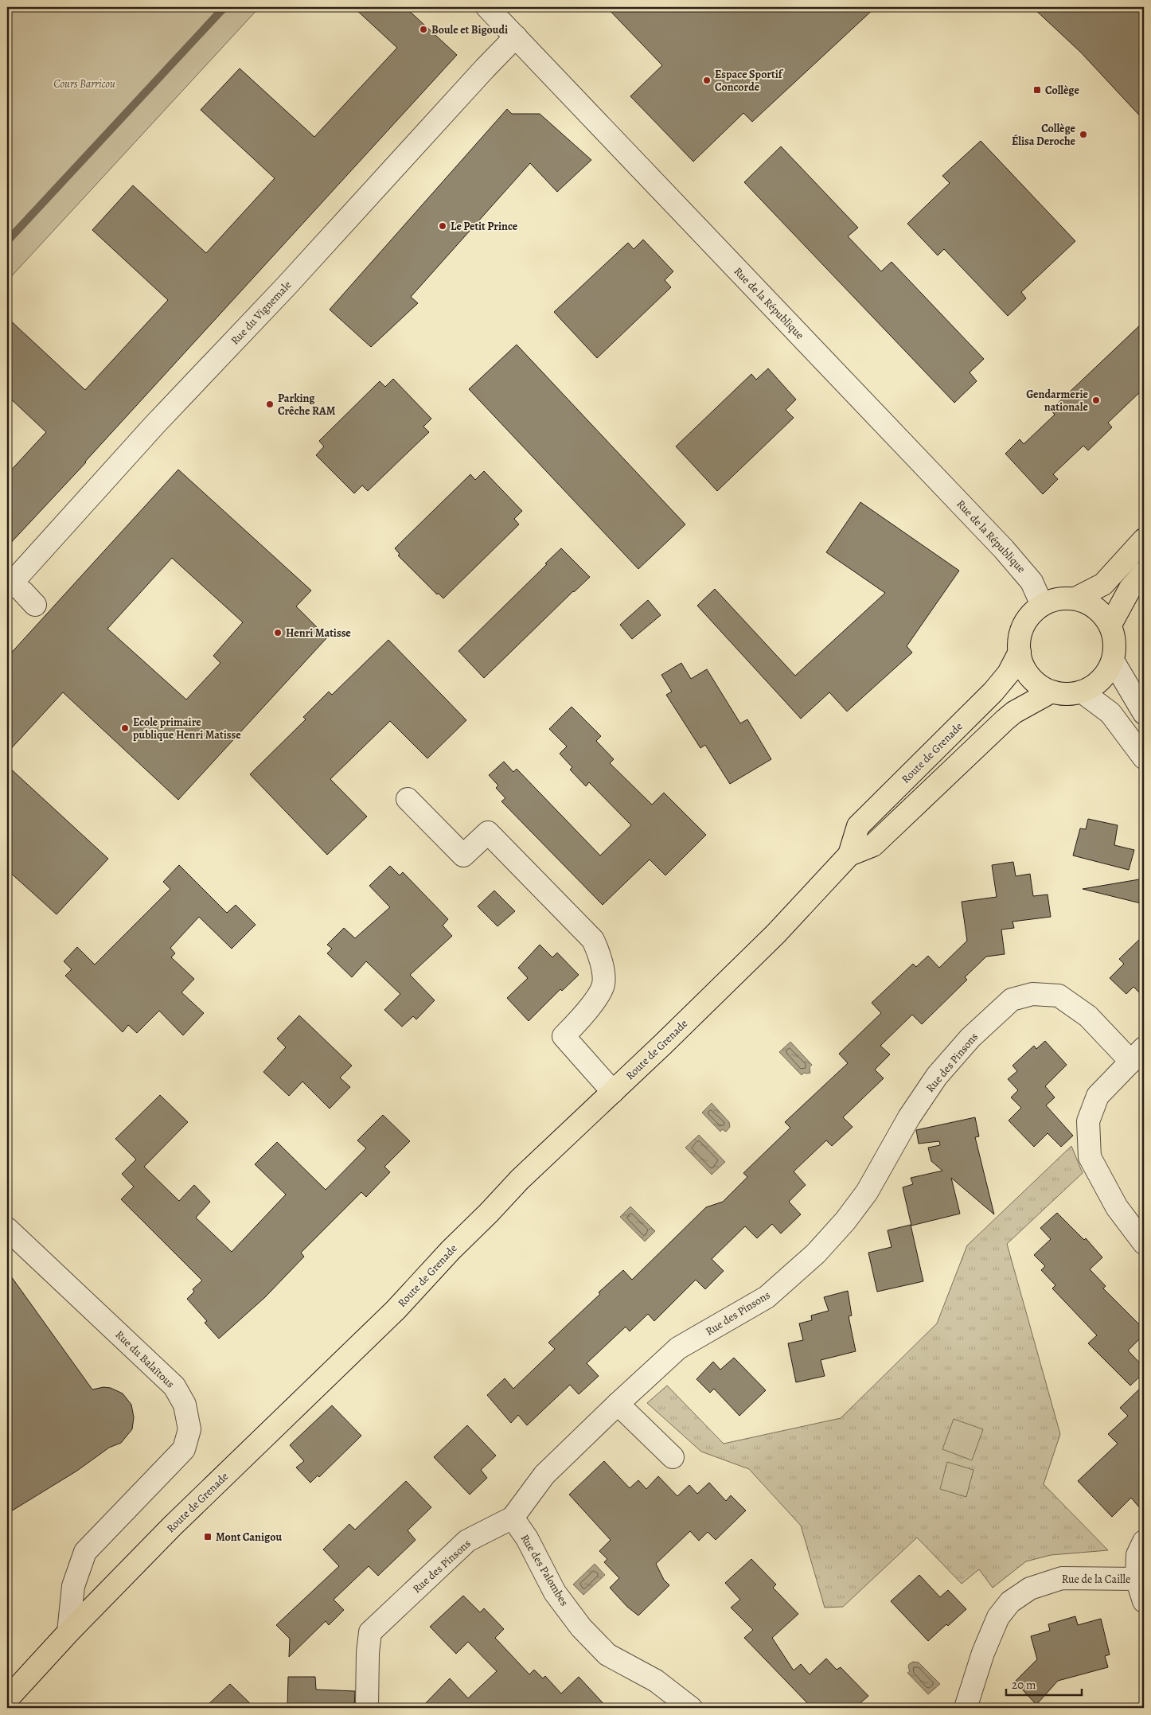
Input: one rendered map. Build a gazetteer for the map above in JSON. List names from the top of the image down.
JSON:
{
  "streets": {
    "main road": ["Route de Grenade"],
    "street": [
      "Rue de la République",
      "Rue du Vignemale",
      "Rue des Pinsons",
      "Rue du Balaïtous",
      "Rue des Palombes",
      "Rue de la Caille"
    ]
  },
  "crossings": [
    ["Rue de la République", "Rue du Vignemale"],
    ["Rue de la République", "Route de Grenade"],
    ["Route de Grenade", "Rue du Balaïtous"],
    ["Rue des Pinsons", "Rue des Palombes"]
  ],
  "parks": ["Cours Barricou"],
  "places": {
    "other": [
      "Boule et Bigoudi",
      "Espace Sportif Concorde",
      "Collège Élisa Deroche",
      "Le Petit Prince",
      "Gendarmerie nationale",
      "Parking Crêche RAM",
      "Henri Matisse",
      "Ecole primaire publique Henri Matisse"
    ],
    "transit": ["Collège", "Mont Canigou"]
  },
  "scale_bar": "20 m"
}
